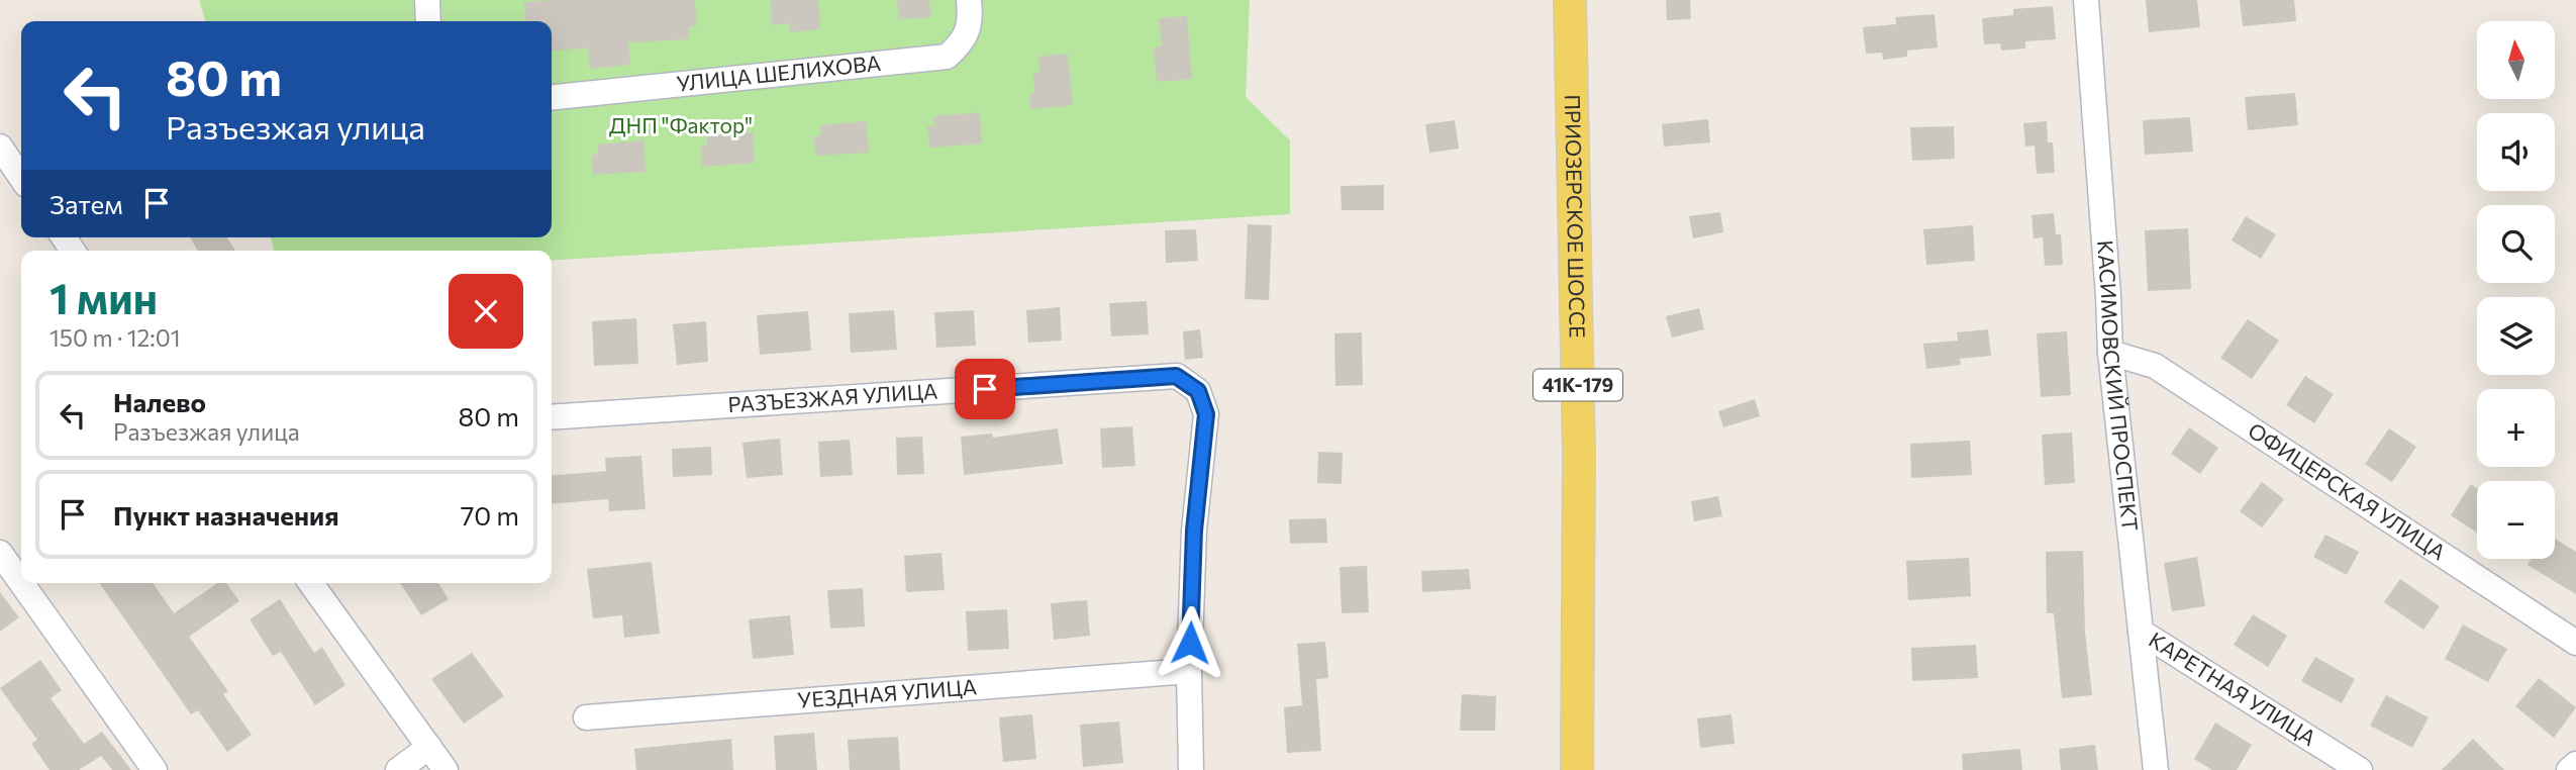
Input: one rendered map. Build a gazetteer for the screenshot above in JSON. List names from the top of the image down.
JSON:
{
  "streets": {
    "main road": ["ПРИОЗЕРСКОЕ ШОССЕ", "41К-179"],
    "street": [
      "УЛИЦА ШЕЛИХОВА",
      "КАСИМОВСКИЙ ПРОСПЕКТ",
      "РАЗЪЕЗЖАЯ УЛИЦА",
      "ОФИЦЕРСКАЯ УЛИЦА",
      "КАРЕТНАЯ УЛИЦА",
      "УЕЗДНАЯ УЛИЦА"
    ]
  },
  "crossings": [
    ["КАСИМОВСКИЙ ПРОСПЕКТ", "ОФИЦЕРСКАЯ УЛИЦА"],
    ["КАСИМОВСКИЙ ПРОСПЕКТ", "КАРЕТНАЯ УЛИЦА"],
    ["РАЗЪЕЗЖАЯ УЛИЦА", "УЕЗДНАЯ УЛИЦА"]
  ],
  "parks": ["ДНП \"Фактор\""],
  "north": "top",
  "page": {
    "map_buttons": ["+", "−"],
    "turn": ["80 m", "Разъезжая улица"],
    "then": "Затем",
    "heading": ["1 мин", "150 m · 12:01"],
    "list": [
      {
        "name": "Налево",
        "note": "Разъезжая улица",
        "value": "80 m"
      },
      {
        "name": "Пункт назначения",
        "value": "70 m"
      }
    ]
  }
}
